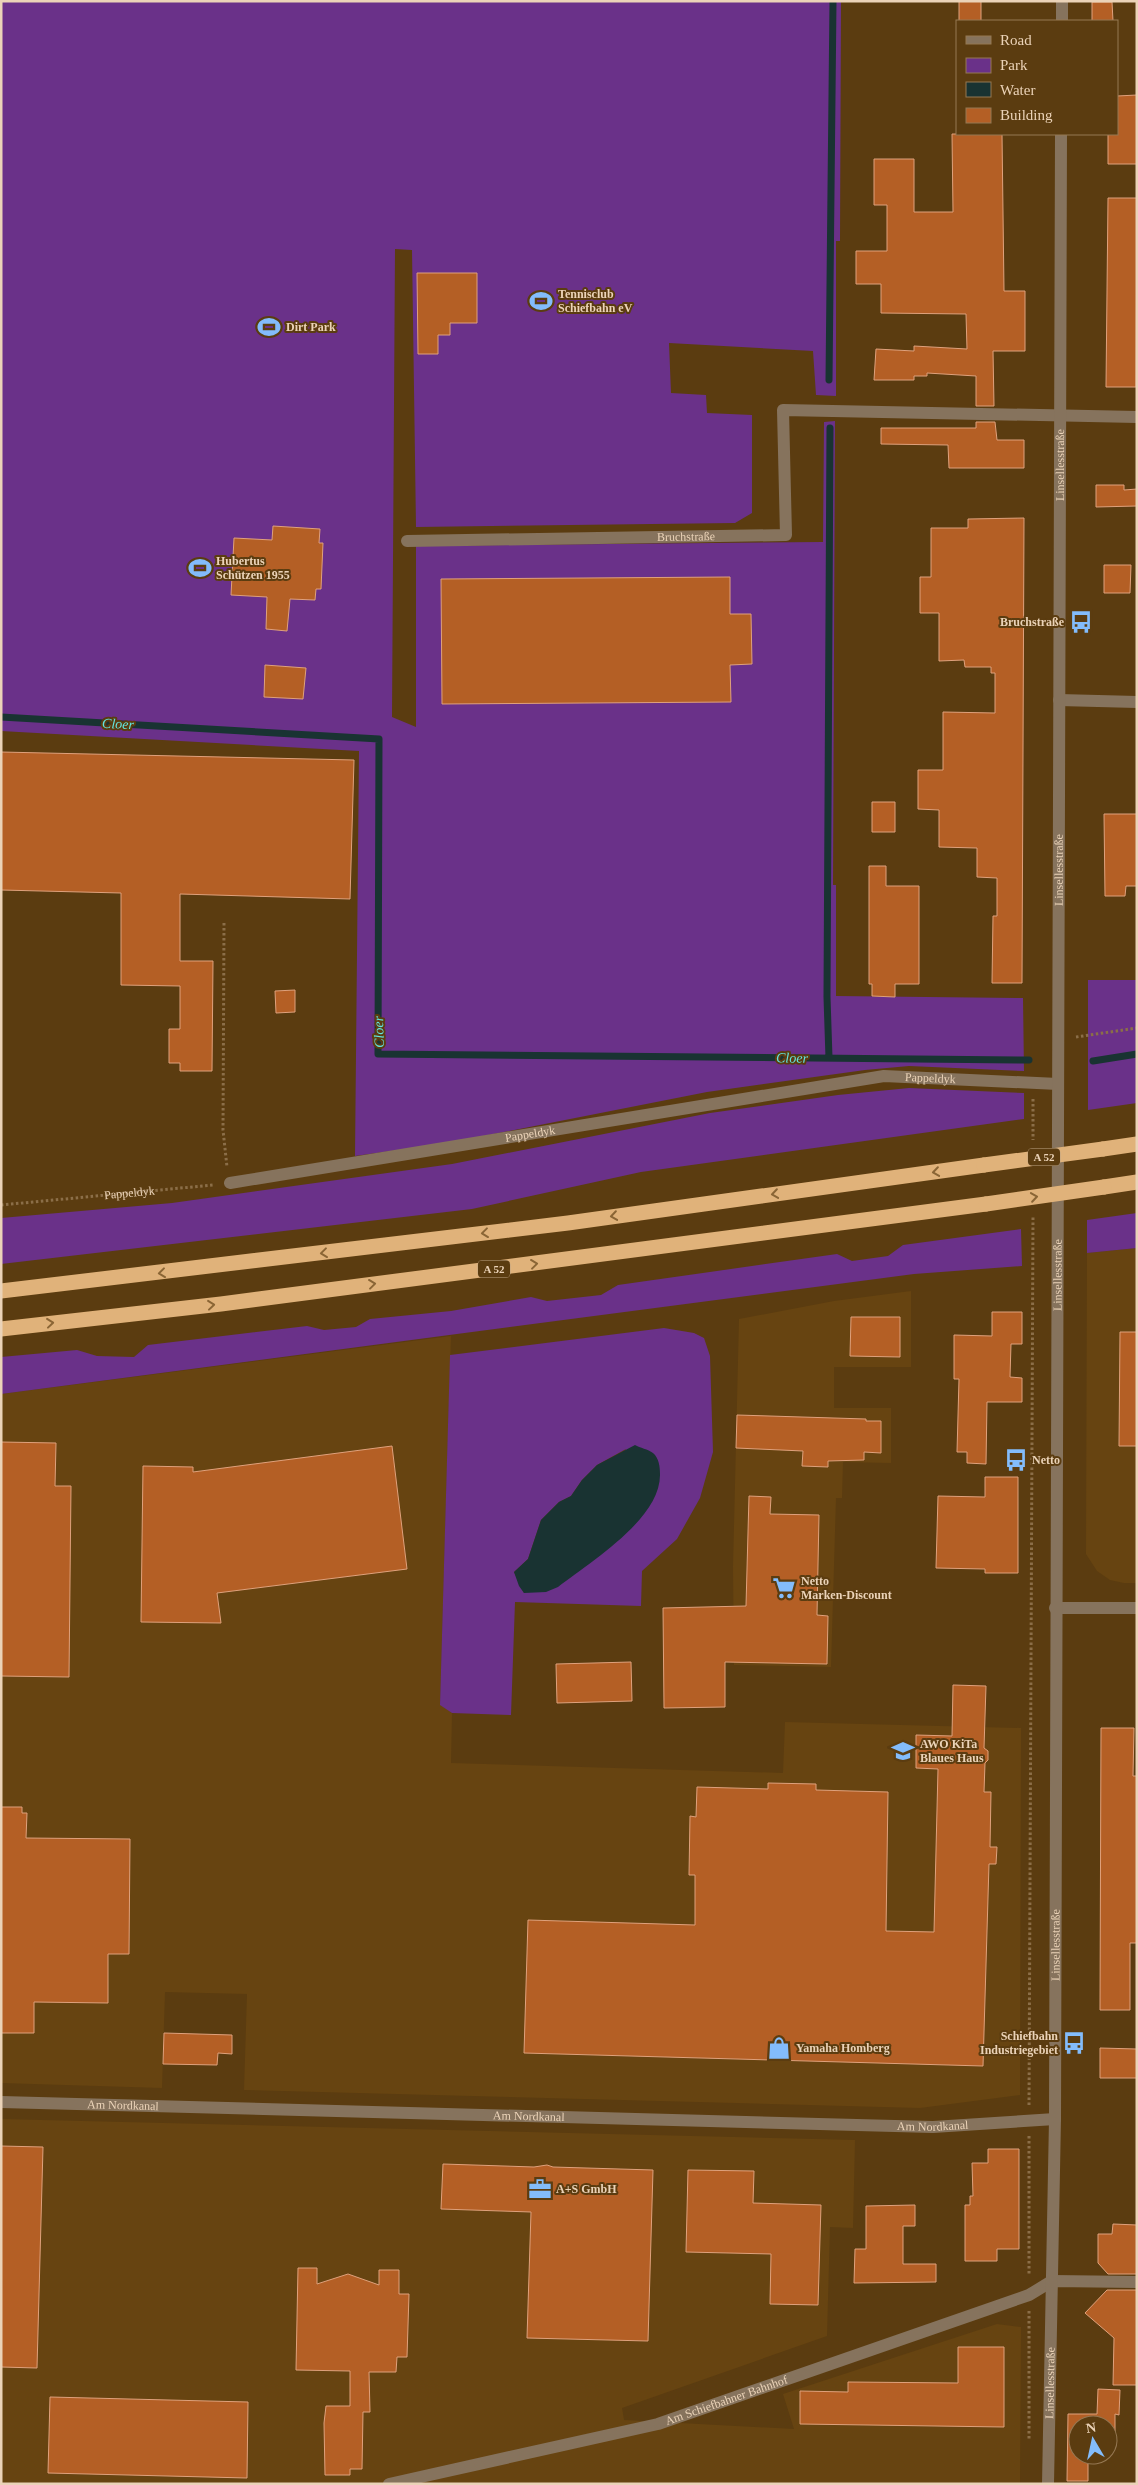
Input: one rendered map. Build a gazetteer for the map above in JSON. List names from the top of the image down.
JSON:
{
  "streets": {
    "highway": ["A 52"],
    "street": [
      "Linsellesstraße",
      "Bruchstraße",
      "Pappeldyk",
      "Am Nordkanal",
      "Am Schiefbahner Bahnhof"
    ]
  },
  "crossings": [
    ["Linsellesstraße", "Bruchstraße"],
    ["Linsellesstraße", "Pappeldyk"],
    ["Linsellesstraße", "Am Nordkanal"],
    ["Linsellesstraße", "Am Schiefbahner Bahnhof"]
  ],
  "water": ["Cloer"],
  "places": {
    "sports": ["Tennisclub Schiefbahn eV", "Dirt Park", "Hubertus Schützen 1955"],
    "bus stop": ["Bruchstraße", "Netto", "Schiefbahn Industriegebiet"],
    "supermarket": ["Netto Marken-Discount"],
    "school or university": ["AWO KiTa Blaues Haus"],
    "shop": ["Yamaha Homberg"],
    "office": ["A+S GmbH"]
  },
  "legend": [
    "Road",
    "Park",
    "Water",
    "Building"
  ],
  "north": "top"
}
